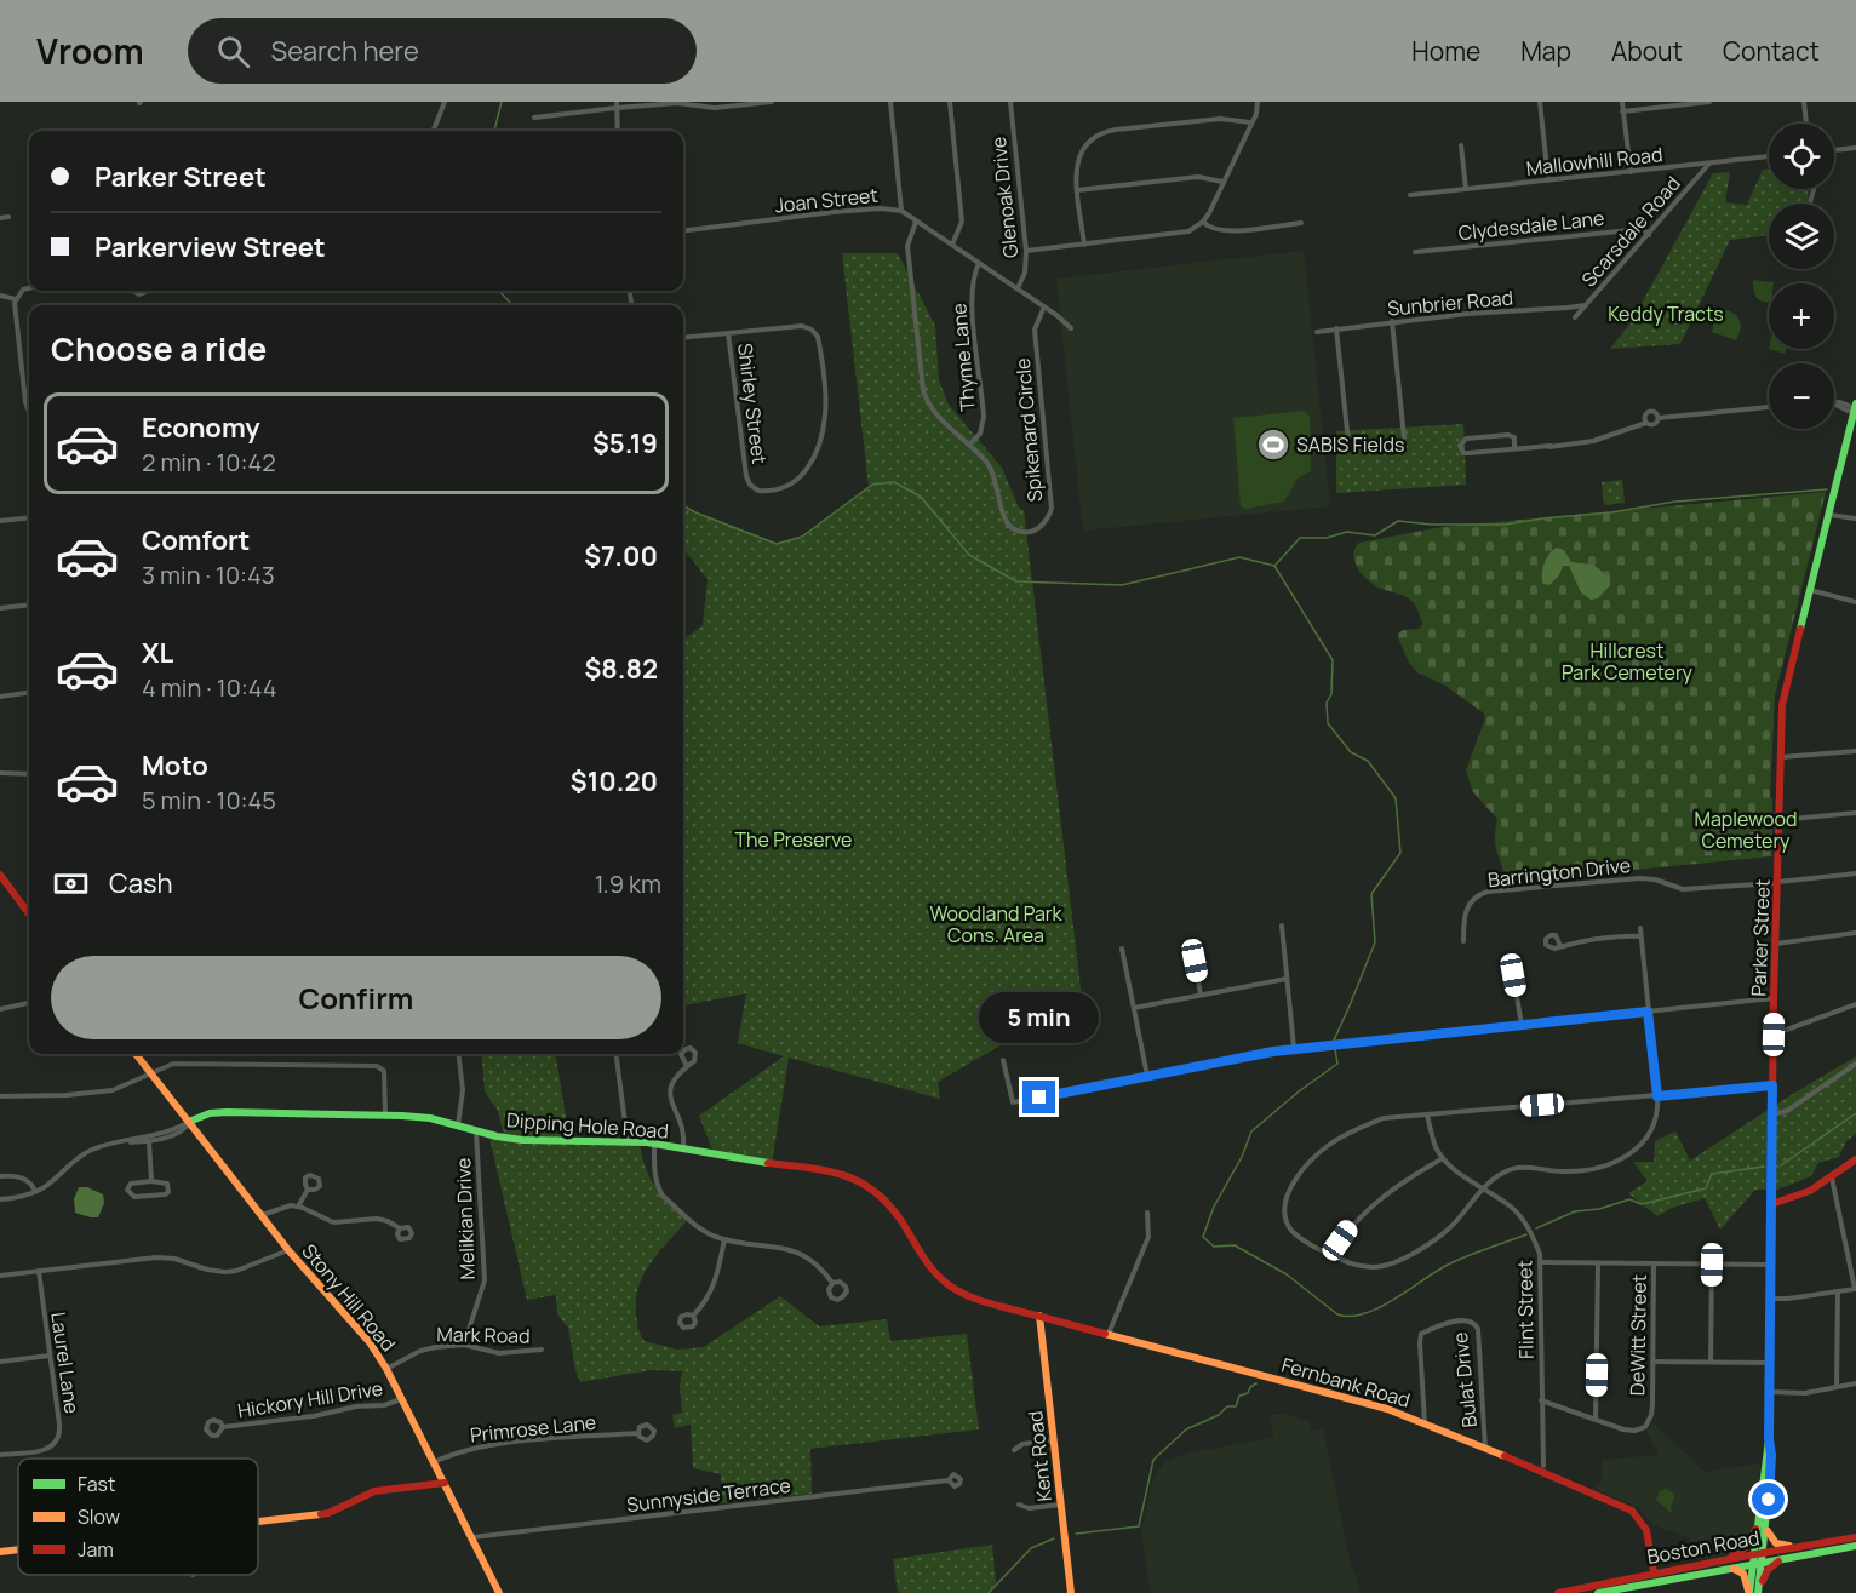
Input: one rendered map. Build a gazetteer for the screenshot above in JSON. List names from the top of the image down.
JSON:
{
  "streets": {
    "main road": [
      "Parker Street",
      "Dipping Hole Road",
      "Stony Hill Road",
      "Fernbank Road",
      "Kent Road",
      "Boston Road"
    ],
    "street": [
      "Mallowhill Road",
      "Glenoak Drive",
      "Joan Street",
      "Clydesdale Lane",
      "Scarsdale Road",
      "Sunbrier Road",
      "Thyme Lane",
      "Shirley Street",
      "Spikenard Circle",
      "Barrington Drive",
      "Melikian Drive",
      "Flint Street",
      "Mark Road",
      "DeWitt Street",
      "Laurel Lane",
      "Bulat Drive",
      "Hickory Hill Drive",
      "Primrose Lane",
      "Sunnyside Terrace"
    ]
  },
  "crossings": [
    ["Mallowhill Road", "Scarsdale Road"],
    ["Glenoak Drive", "Joan Street"],
    ["Joan Street", "Thyme Lane"],
    ["Joan Street", "Spikenard Circle"],
    ["Clydesdale Lane", "Scarsdale Road"],
    ["Scarsdale Road", "Sunbrier Road"],
    ["Thyme Lane", "Spikenard Circle"],
    ["Barrington Drive", "Parker Street"],
    ["Parker Street", "Boston Road"],
    ["Dipping Hole Road", "Melikian Drive"],
    ["Dipping Hole Road", "Stony Hill Road"],
    ["Dipping Hole Road", "Fernbank Road"],
    ["Melikian Drive", "Mark Road"],
    ["Stony Hill Road", "Mark Road"],
    ["Stony Hill Road", "Hickory Hill Drive"],
    ["Stony Hill Road", "Primrose Lane"],
    ["Stony Hill Road", "Sunnyside Terrace"],
    ["Flint Street", "DeWitt Street"],
    ["Bulat Drive", "Fernbank Road"],
    ["Fernbank Road", "Kent Road"],
    ["Fernbank Road", "Boston Road"]
  ],
  "parks": [
    "Keddy Tracts",
    "Hillcrest Park Cemetery",
    "Maplewood Cemetery",
    "The Preserve",
    "Woodland Park Cons. Area"
  ],
  "places": {
    "sports": ["SABIS Fields"]
  },
  "legend": ["Fast", "Slow", "Jam"],
  "page": {
    "header": "Vroom",
    "search": "Search here",
    "nav": [
      "Home",
      "Map",
      "About",
      "Contact"
    ],
    "map_buttons": ["+", "−"],
    "banner": ["Parker Street", "Parkerview Street"],
    "heading": "Choose a ride",
    "list": [
      {
        "name": "Economy",
        "note": "2 min · 10:42",
        "value": "$5.19"
      },
      {
        "name": "Comfort",
        "note": "3 min · 10:43",
        "value": "$7.00"
      },
      {
        "name": "XL",
        "note": "4 min · 10:44",
        "value": "$8.82"
      },
      {
        "name": "Moto",
        "note": "5 min · 10:45",
        "value": "$10.20"
      }
    ],
    "pay": ["Cash", "1.9 km"],
    "buttons": "Confirm",
    "bubble": "5 min"
  }
}
